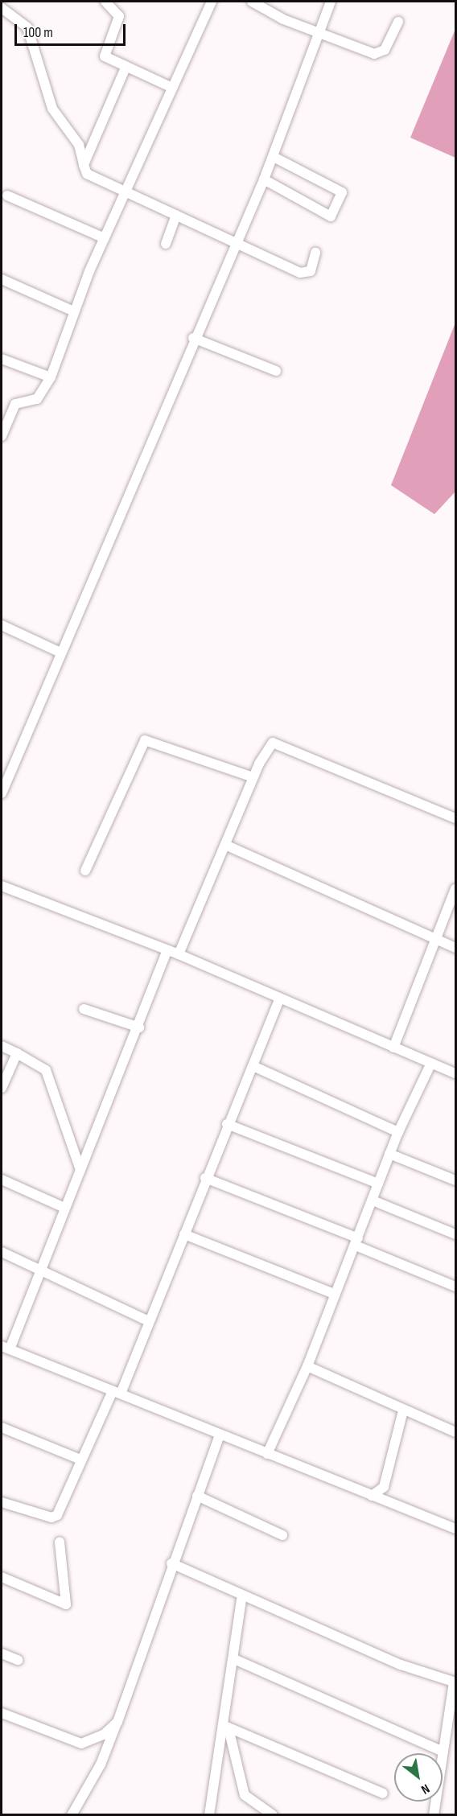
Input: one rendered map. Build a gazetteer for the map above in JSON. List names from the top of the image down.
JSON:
{
  "scale_bar": "100 m",
  "north": "bottom right"
}
